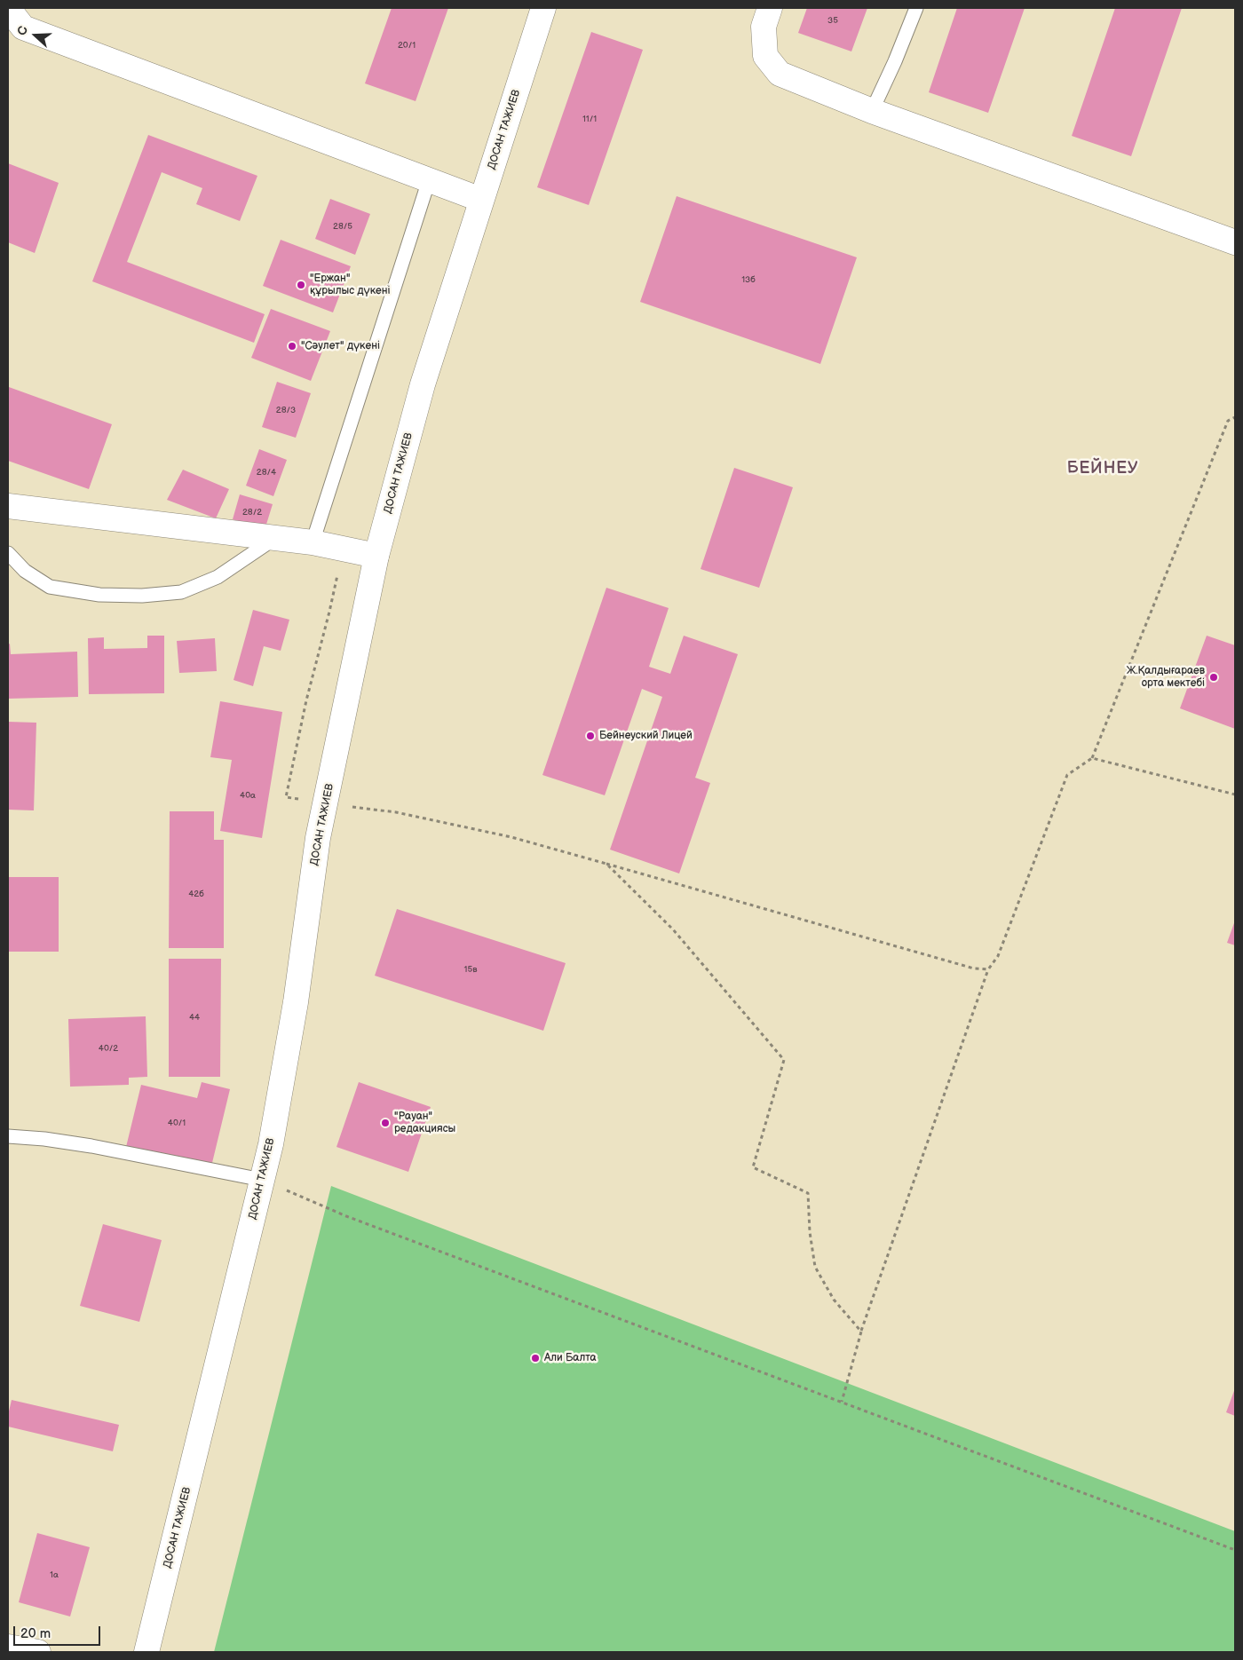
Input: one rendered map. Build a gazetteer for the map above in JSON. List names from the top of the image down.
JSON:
{
  "streets": {
    "street": ["ДОСАН ТАЖИЕВ"]
  },
  "districts": ["БЕЙНЕУ"],
  "places": [
    "\"Ержан\" құрылыс дүкені",
    "\"Сәулет\" дүкені",
    "Ж.Қалдығараев орта мектебі",
    "Бейнеуский Лицей",
    "\"Рауан\" редакциясы",
    "Али Балта"
  ],
  "house_numbers": [
    "35",
    "20/1",
    "11/1",
    "28/5",
    "13б",
    "28/3",
    "28/4",
    "28/2",
    "40а",
    "42б",
    "15в",
    "44",
    "40/2",
    "40/1",
    "1а"
  ],
  "scale_bar": "20 m",
  "north": "left"
}
